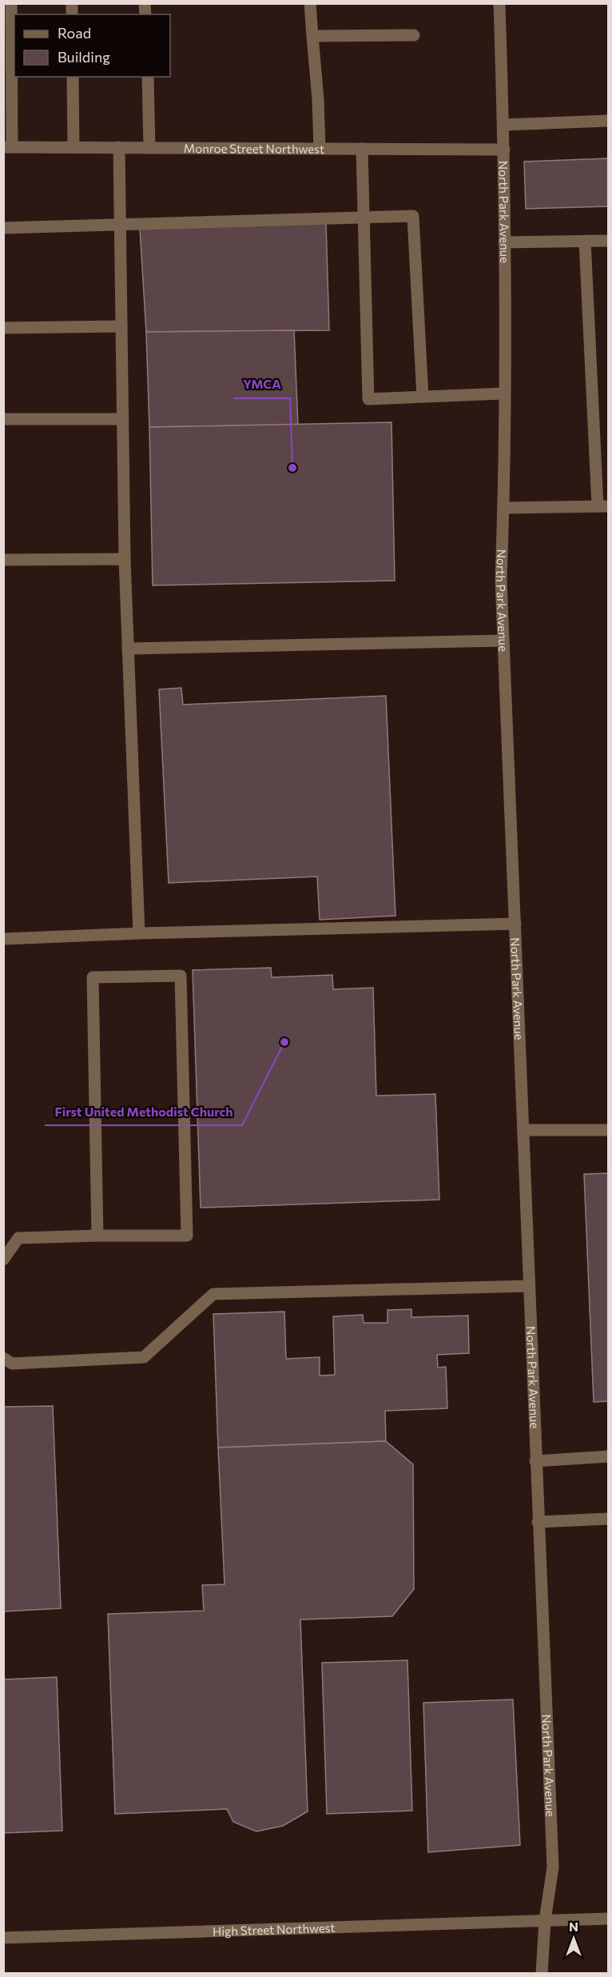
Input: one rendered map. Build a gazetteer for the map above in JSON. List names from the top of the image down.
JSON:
{
  "streets": {
    "street": ["Monroe Street Northwest", "North Park Avenue", "High Street Northwest"]
  },
  "crossings": [
    ["Monroe Street Northwest", "North Park Avenue"],
    ["North Park Avenue", "High Street Northwest"]
  ],
  "places": ["YMCA", "First United Methodist Church"],
  "legend": ["Road", "Building"],
  "north": "top"
}
